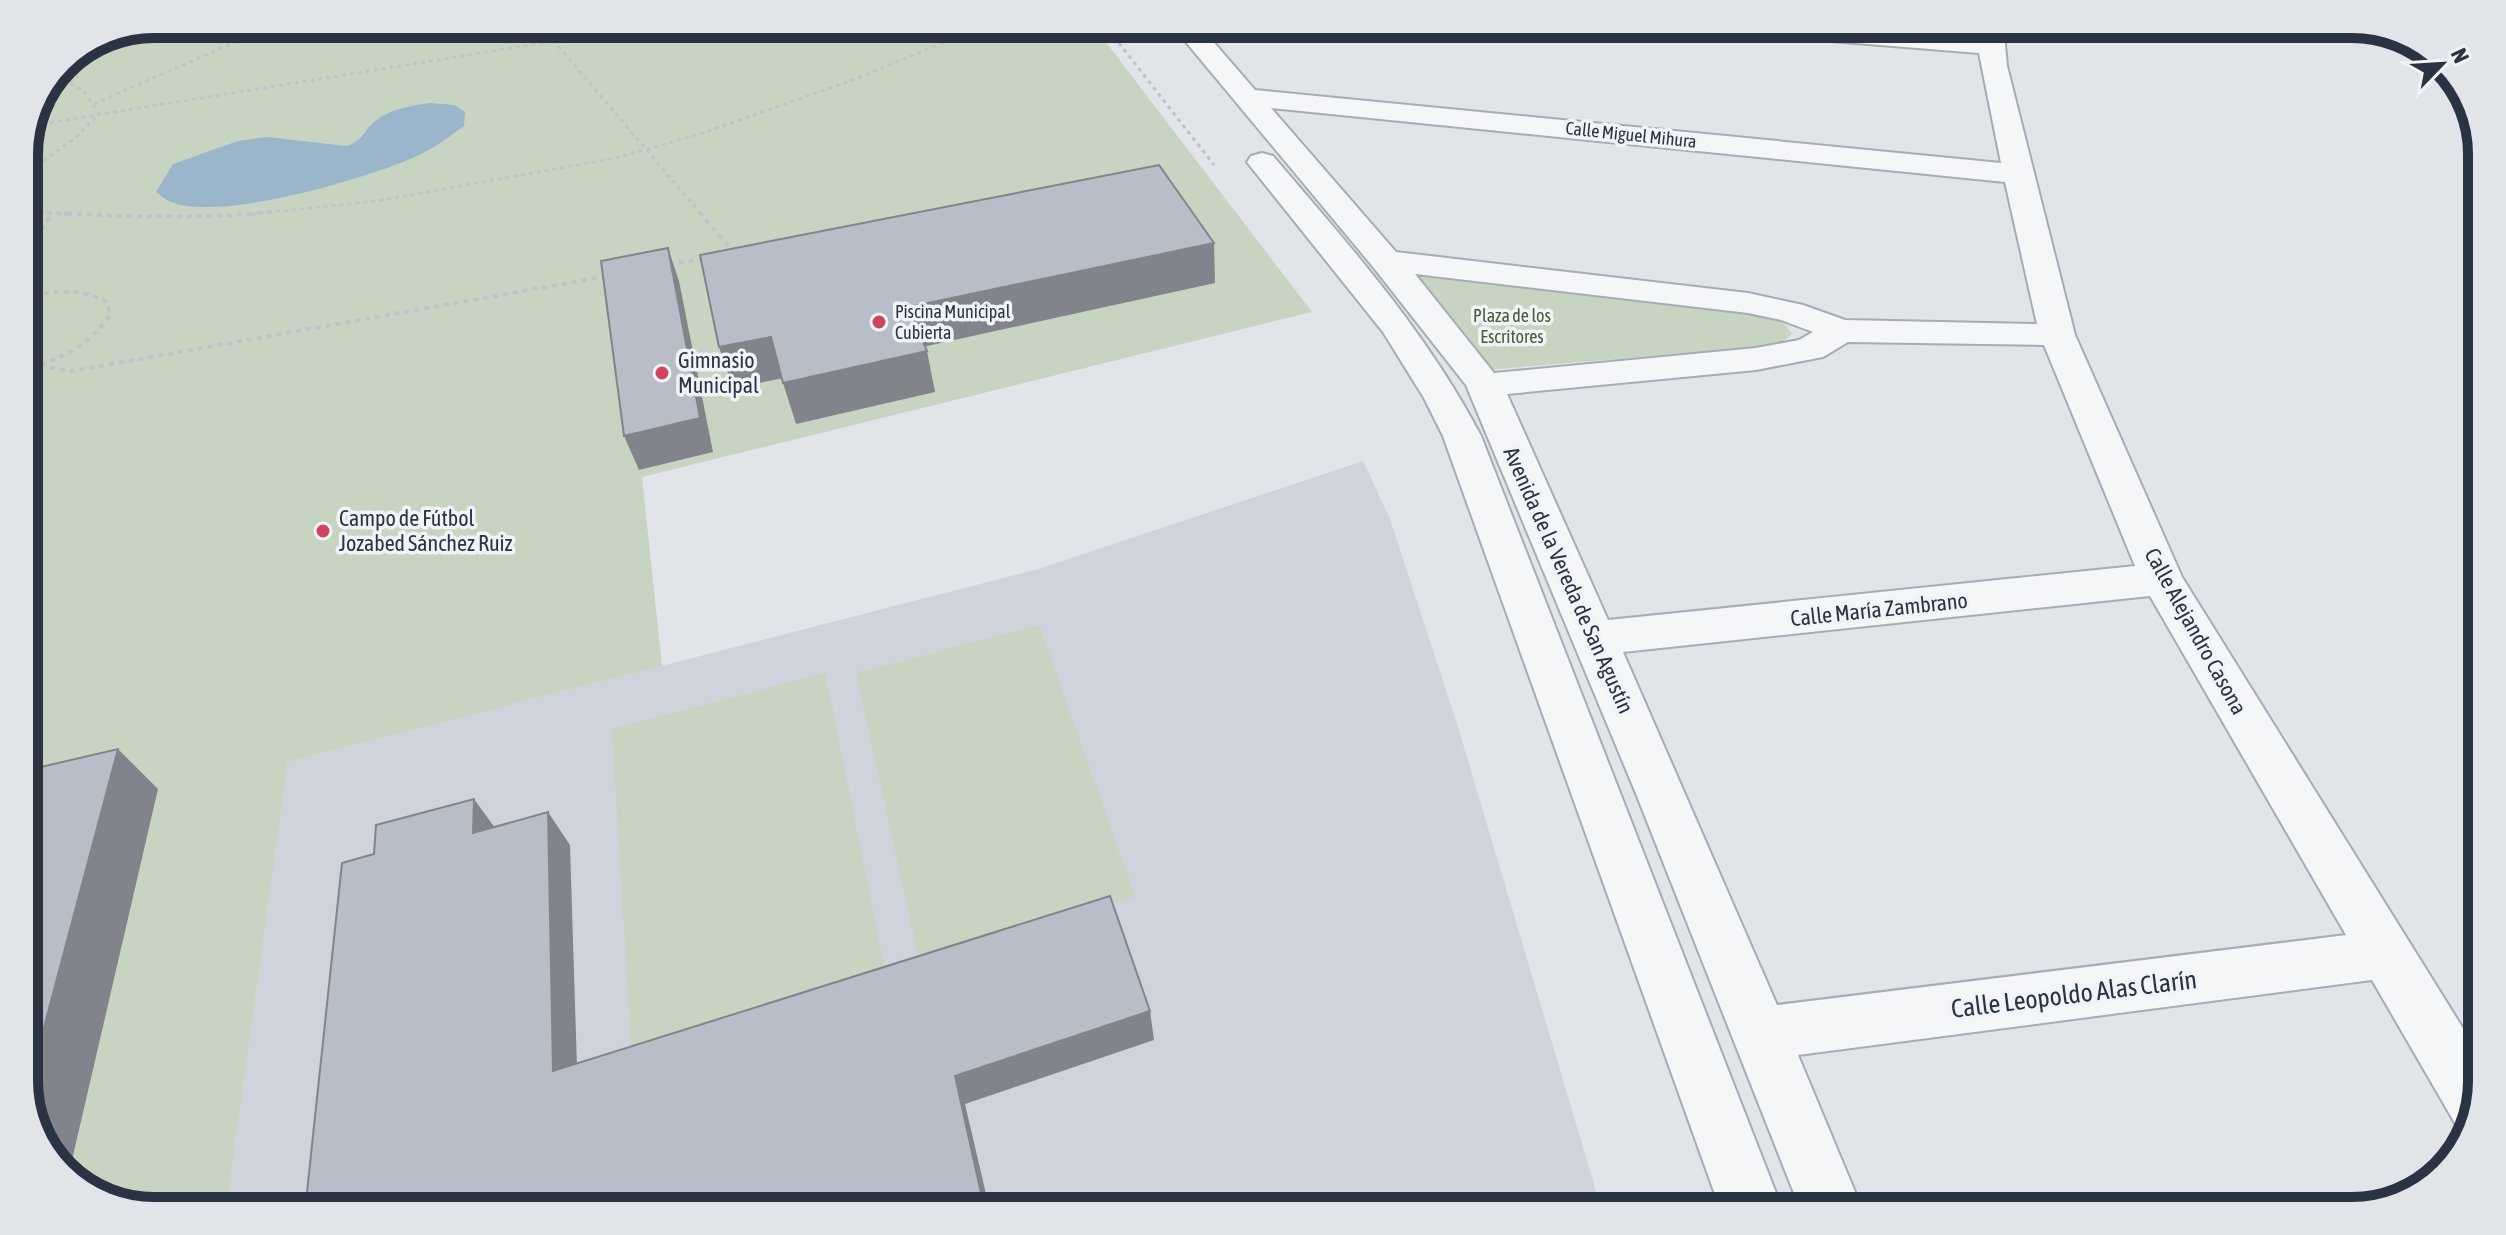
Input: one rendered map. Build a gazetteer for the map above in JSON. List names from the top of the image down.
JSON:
{
  "streets": {
    "street": [
      "Calle Miguel Mihura",
      "Avenida de la Vereda de San Agustín",
      "Calle María Zambrano",
      "Calle Alejandro Casona",
      "Calle Leopoldo Alas Clarín"
    ]
  },
  "crossings": [
    ["Calle Miguel Mihura", "Avenida de la Vereda de San Agustín"],
    ["Calle Miguel Mihura", "Calle Alejandro Casona"],
    ["Avenida de la Vereda de San Agustín", "Calle María Zambrano"],
    ["Avenida de la Vereda de San Agustín", "Calle Leopoldo Alas Clarín"],
    ["Calle María Zambrano", "Calle Alejandro Casona"],
    ["Calle Alejandro Casona", "Calle Leopoldo Alas Clarín"]
  ],
  "parks": ["Plaza de los Escritores"],
  "places": ["Piscina Municipal Cubierta", "Gimnasio Municipal", "Campo de Fútbol Jozabed Sánchez Ruiz"],
  "north": "top right"
}
